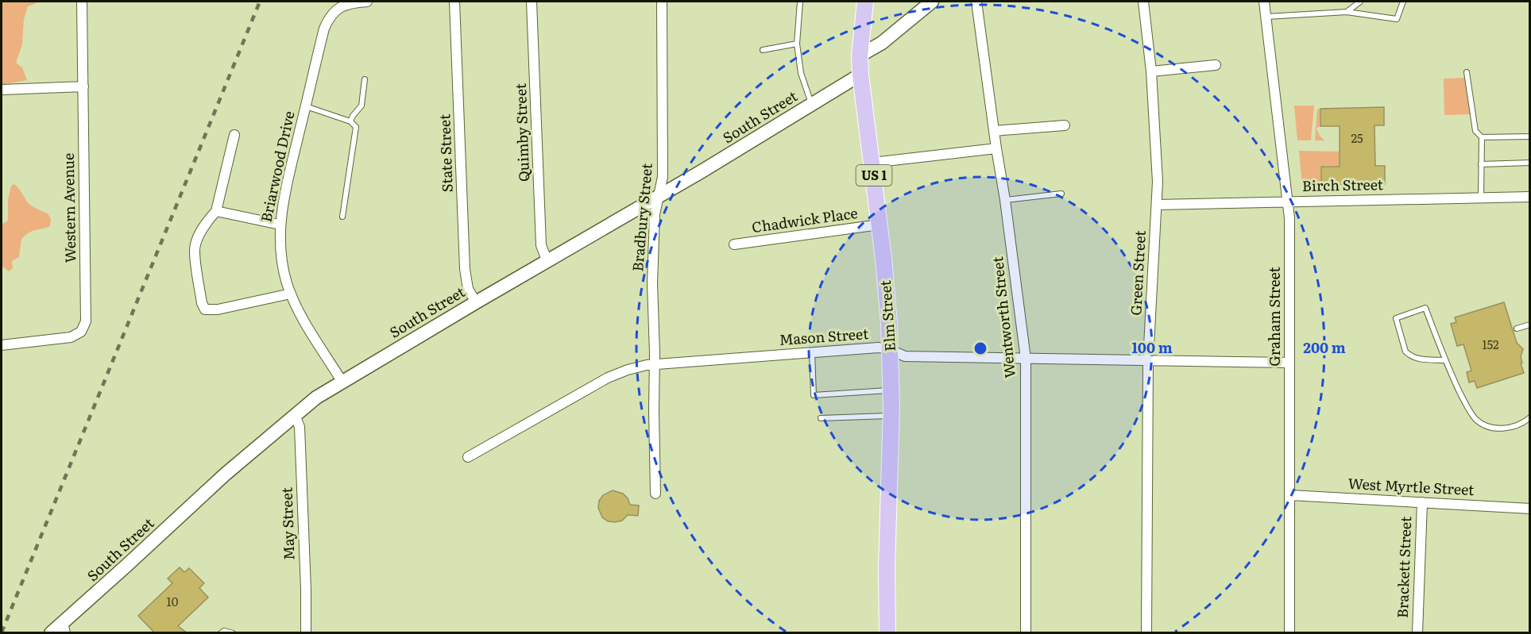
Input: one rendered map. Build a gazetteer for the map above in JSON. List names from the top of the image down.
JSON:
{
  "streets": {
    "main road": ["US 1", "Elm Street"],
    "street": [
      "South Street",
      "Quimby Street",
      "State Street",
      "Briarwood Drive",
      "Birch Street",
      "Western Avenue",
      "Bradbury Street",
      "Chadwick Place",
      "Green Street",
      "Graham Street",
      "Wentworth Street",
      "Mason Street",
      "West Myrtle Street",
      "May Street",
      "Brackett Street"
    ]
  },
  "crossings": [
    ["South Street", "Quimby Street"],
    ["South Street", "State Street"],
    ["South Street", "Briarwood Drive"],
    ["South Street", "Bradbury Street"],
    ["South Street", "Elm Street"],
    ["South Street", "May Street"],
    ["Birch Street", "Green Street"],
    ["Birch Street", "Graham Street"],
    ["Bradbury Street", "Mason Street"],
    ["Chadwick Place", "Elm Street"],
    ["Green Street", "Mason Street"],
    ["Elm Street", "Mason Street"],
    ["Graham Street", "Mason Street"],
    ["Graham Street", "West Myrtle Street"],
    ["Wentworth Street", "Mason Street"],
    ["West Myrtle Street", "Brackett Street"]
  ],
  "house_numbers": ["25", "152", "10"],
  "rings": ["100 m", "200 m"]
}
